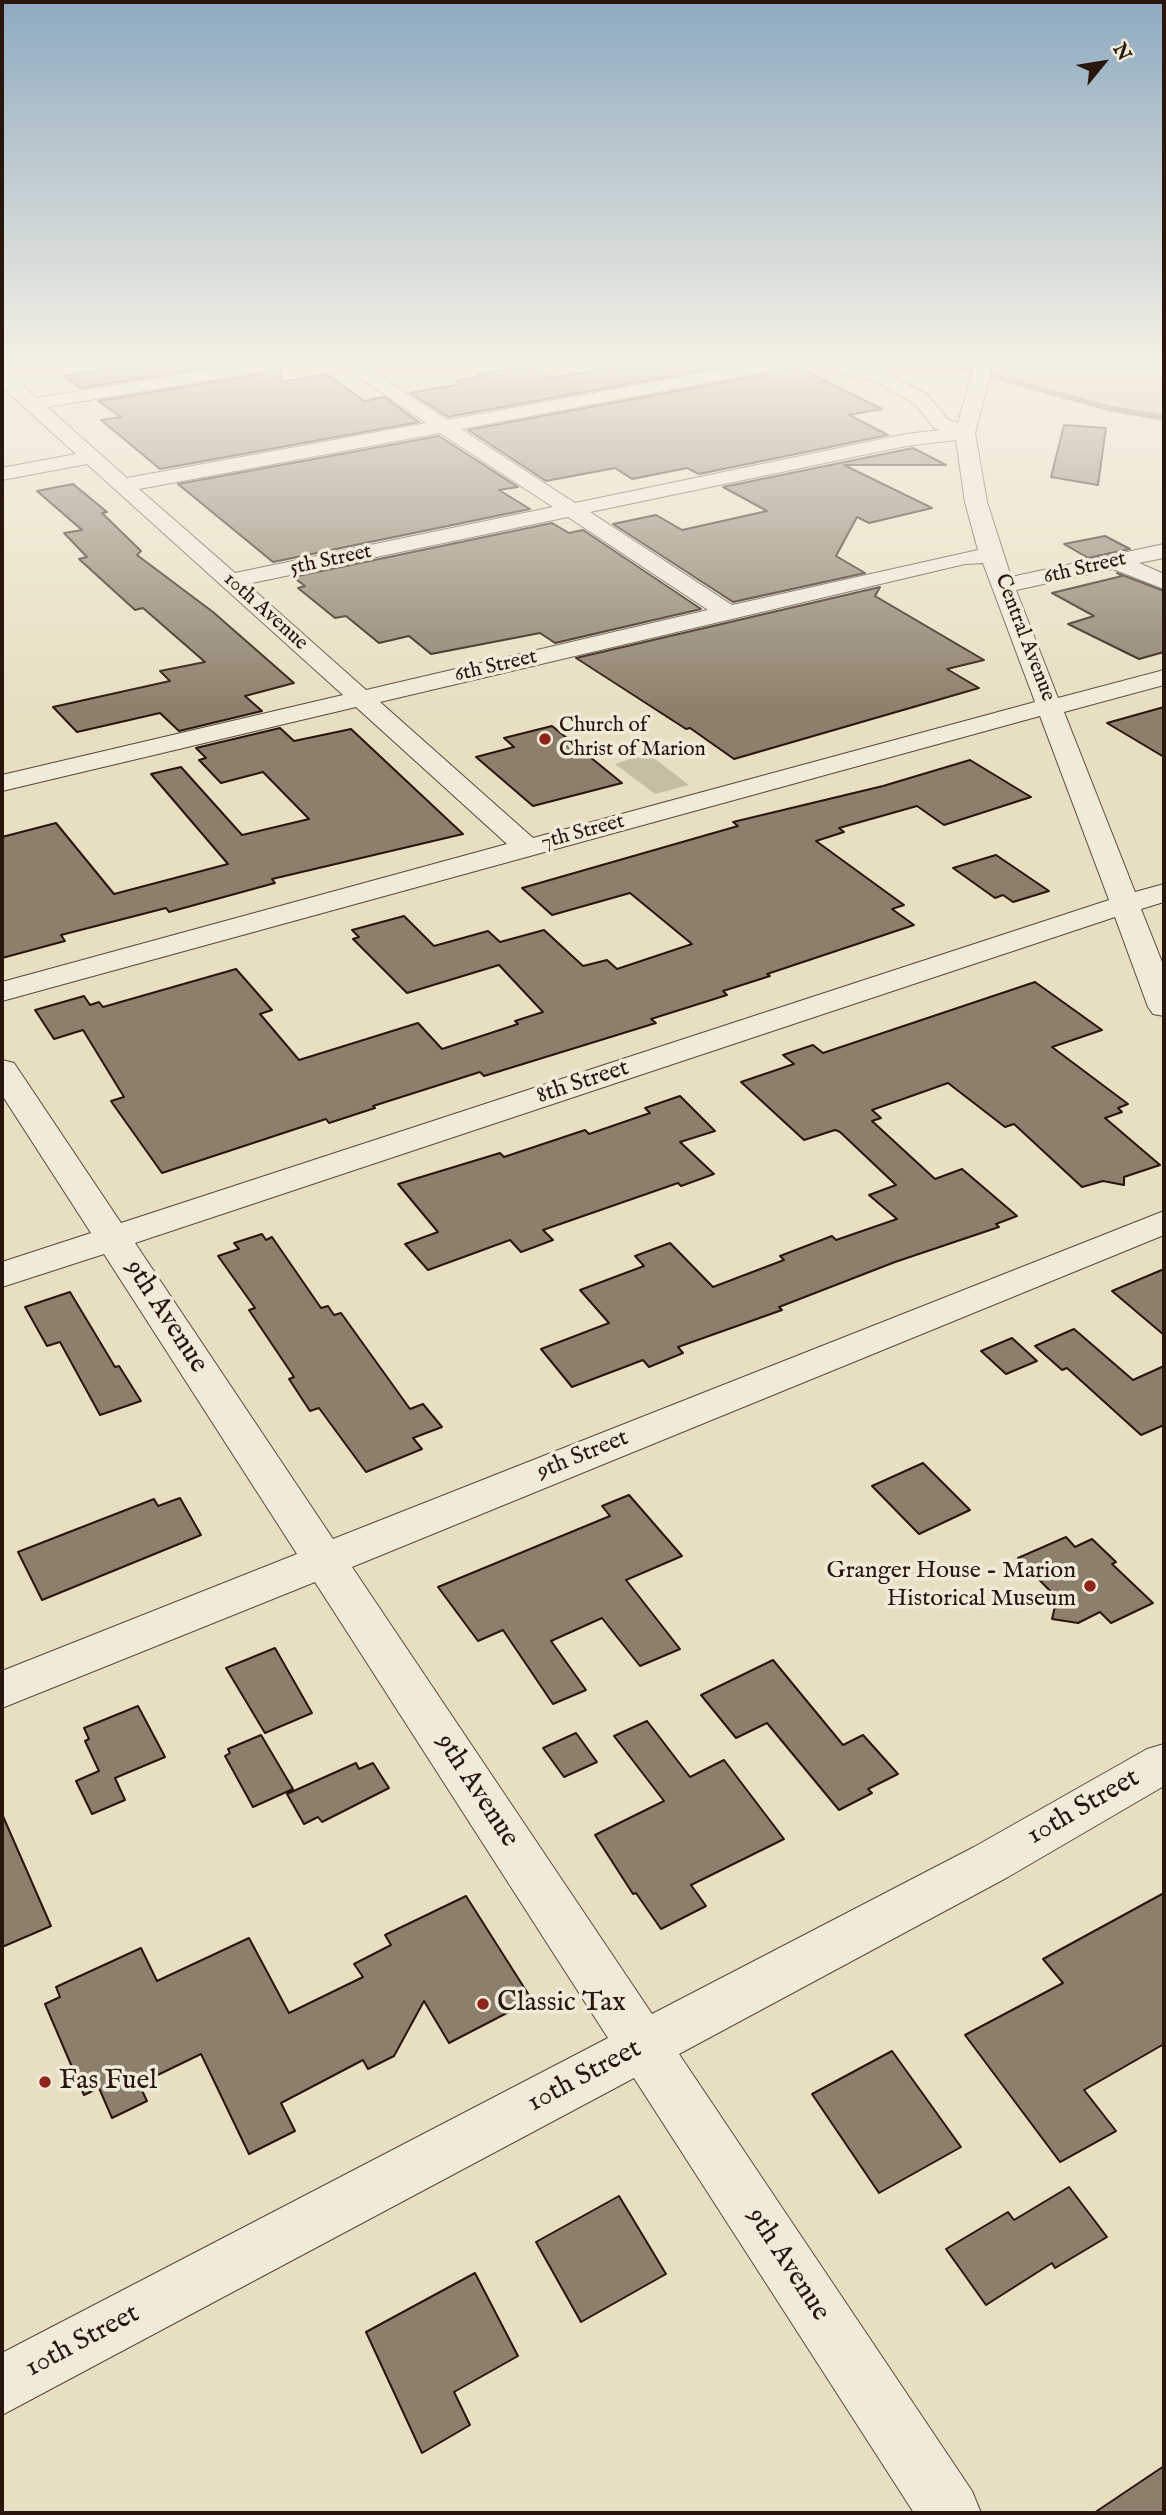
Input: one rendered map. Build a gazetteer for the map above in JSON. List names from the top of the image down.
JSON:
{
  "streets": {
    "street": [
      "5th Street",
      "6th Street",
      "10th Avenue",
      "Central Avenue",
      "7th Street",
      "8th Street",
      "9th Avenue",
      "9th Street",
      "10th Street"
    ]
  },
  "crossings": [
    ["5th Street", "10th Avenue"],
    ["6th Street", "10th Avenue"],
    ["6th Street", "Central Avenue"],
    ["10th Avenue", "7th Street"],
    ["Central Avenue", "7th Street"],
    ["Central Avenue", "8th Street"],
    ["8th Street", "9th Avenue"],
    ["9th Avenue", "9th Street"],
    ["9th Avenue", "10th Street"]
  ],
  "places": [
    "Church of Christ of Marion",
    "Granger House - Marion Historical Museum",
    "Classic Tax",
    "Fas Fuel"
  ],
  "north": "top right"
}
